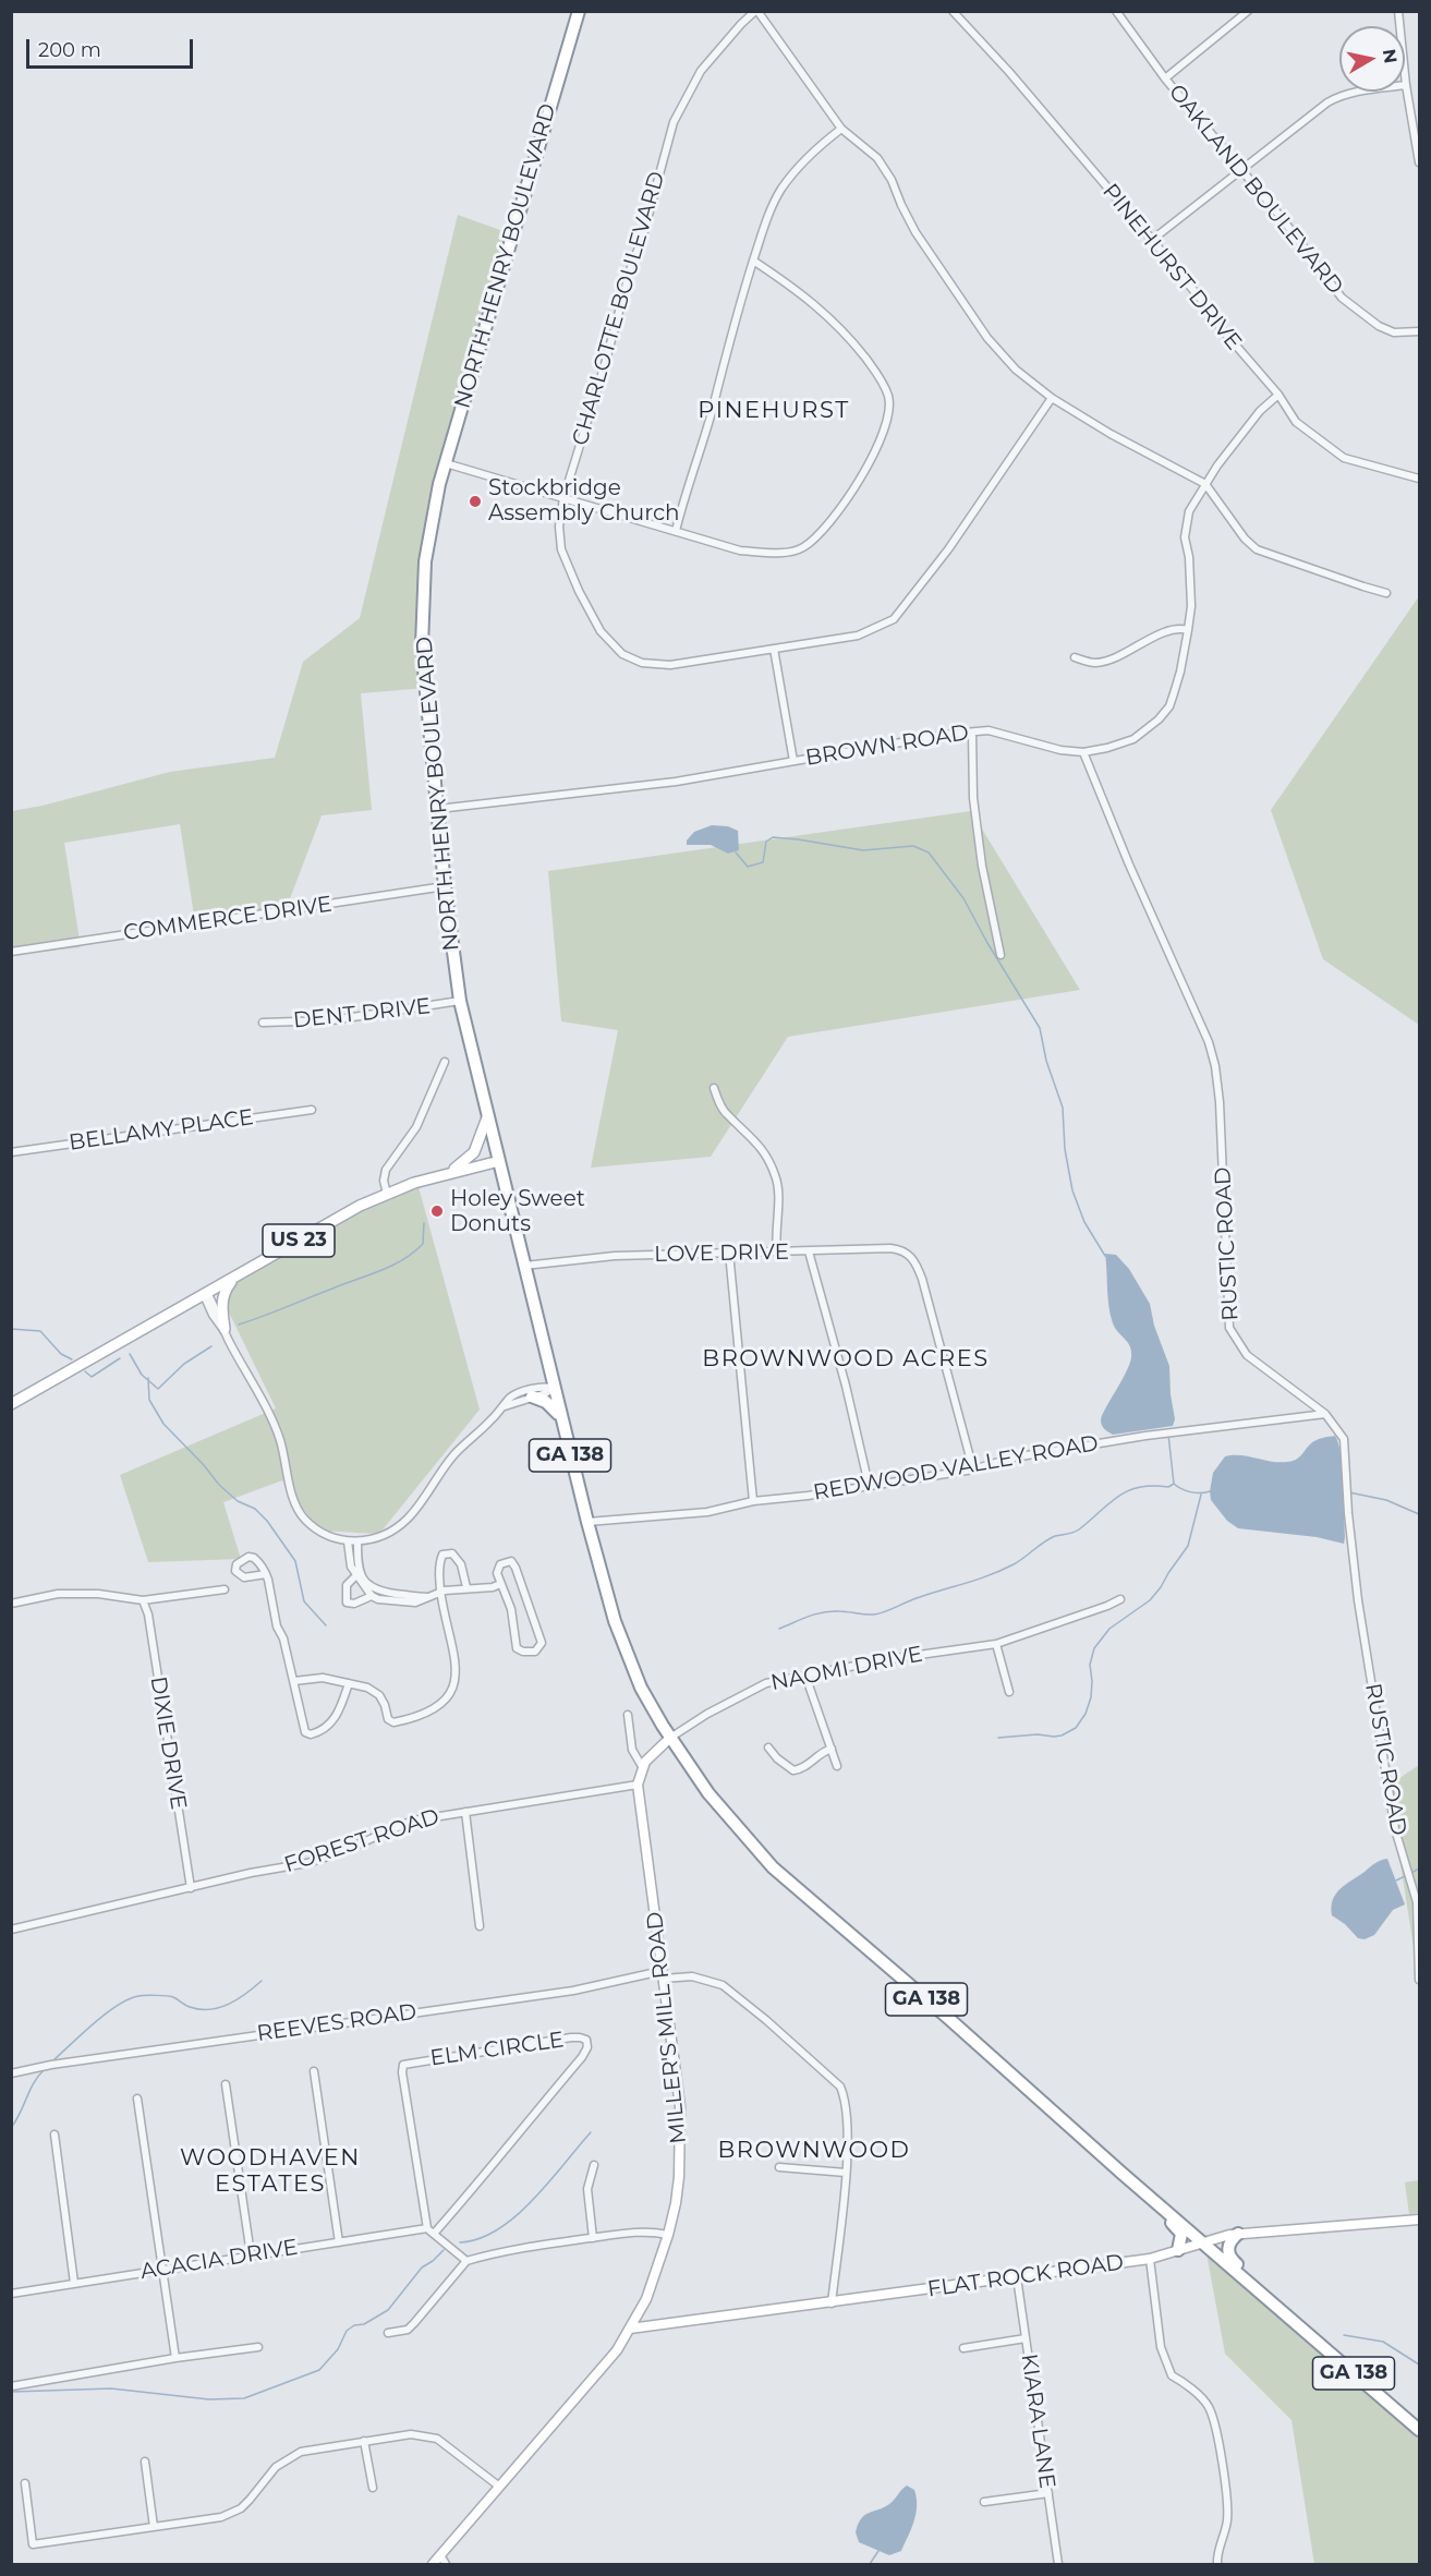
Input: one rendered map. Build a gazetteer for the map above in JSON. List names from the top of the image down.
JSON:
{
  "streets": {
    "highway": ["NORTH HENRY BOULEVARD", "GA 138"],
    "main road": ["US 23"],
    "street": [
      "OAKLAND BOULEVARD",
      "PINEHURST DRIVE",
      "CHARLOTTE BOULEVARD",
      "BROWN ROAD",
      "COMMERCE DRIVE",
      "DENT DRIVE",
      "BELLAMY PLACE",
      "RUSTIC ROAD",
      "LOVE DRIVE",
      "REDWOOD VALLEY ROAD",
      "NAOMI DRIVE",
      "DIXIE DRIVE",
      "FOREST ROAD",
      "REEVES ROAD",
      "MILLER'S MILL ROAD",
      "ELM CIRCLE",
      "ACACIA DRIVE",
      "FLAT ROCK ROAD",
      "KIARA LANE"
    ]
  },
  "crossings": [
    ["NORTH HENRY BOULEVARD", "BROWN ROAD"],
    ["NORTH HENRY BOULEVARD", "COMMERCE DRIVE"],
    ["NORTH HENRY BOULEVARD", "DENT DRIVE"],
    ["NORTH HENRY BOULEVARD", "US 23"],
    ["NORTH HENRY BOULEVARD", "GA 138"],
    ["PINEHURST DRIVE", "BROWN ROAD"],
    ["BROWN ROAD", "RUSTIC ROAD"],
    ["US 23", "GA 138"],
    ["RUSTIC ROAD", "REDWOOD VALLEY ROAD"],
    ["LOVE DRIVE", "GA 138"],
    ["LOVE DRIVE", "REDWOOD VALLEY ROAD"],
    ["GA 138", "REDWOOD VALLEY ROAD"],
    ["GA 138", "NAOMI DRIVE"],
    ["GA 138", "MILLER'S MILL ROAD"],
    ["GA 138", "FLAT ROCK ROAD"],
    ["NAOMI DRIVE", "MILLER'S MILL ROAD"],
    ["DIXIE DRIVE", "FOREST ROAD"],
    ["FOREST ROAD", "MILLER'S MILL ROAD"],
    ["REEVES ROAD", "MILLER'S MILL ROAD"],
    ["REEVES ROAD", "FLAT ROCK ROAD"],
    ["MILLER'S MILL ROAD", "FLAT ROCK ROAD"],
    ["ELM CIRCLE", "ACACIA DRIVE"],
    ["FLAT ROCK ROAD", "KIARA LANE"]
  ],
  "districts": [
    "PINEHURST",
    "BROWNWOOD ACRES",
    "BROWNWOOD",
    "WOODHAVEN ESTATES"
  ],
  "places": ["Stockbridge Assembly Church", "Holey Sweet Donuts"],
  "scale_bar": "200 m",
  "north": "right"
}
